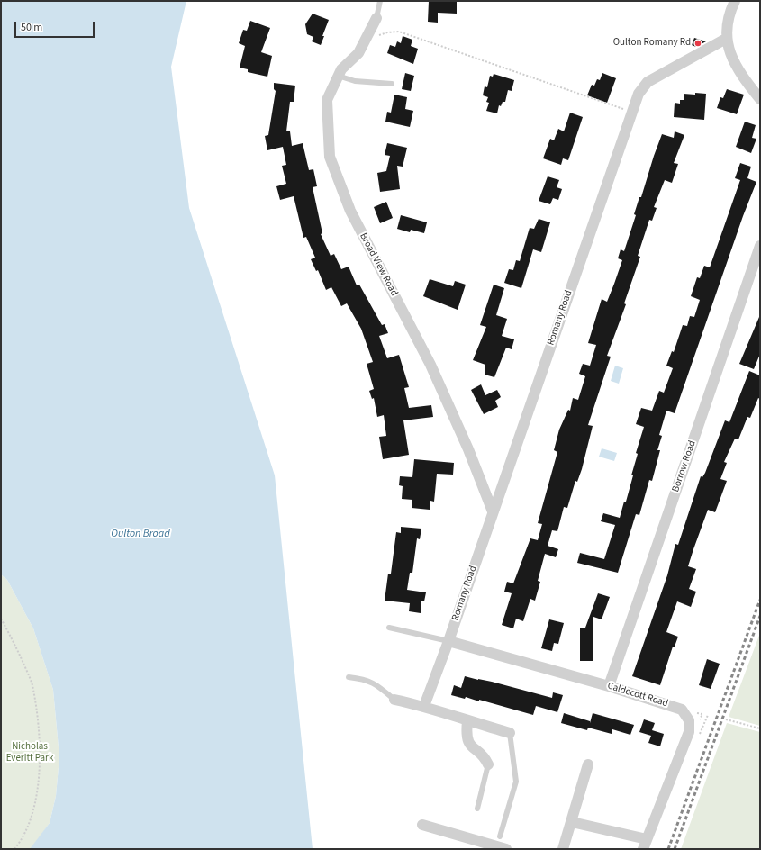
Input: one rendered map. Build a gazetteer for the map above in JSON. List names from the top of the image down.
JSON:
{
  "streets": {
    "street": [
      "Broad View Road",
      "Romany Road",
      "Borrow Road",
      "Caldecott Road"
    ]
  },
  "crossings": [
    ["Broad View Road", "Romany Road"],
    ["Romany Road", "Caldecott Road"],
    ["Borrow Road", "Caldecott Road"]
  ],
  "water": ["Oulton Broad"],
  "parks": ["Nicholas Everitt Park"],
  "places": ["Oulton Romany Rd"],
  "scale_bar": "50 m"
}
